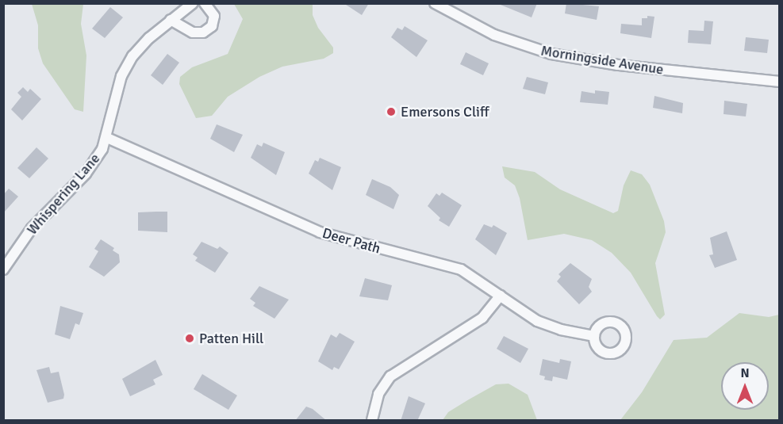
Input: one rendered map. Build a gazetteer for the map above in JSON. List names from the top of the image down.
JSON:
{
  "streets": {
    "street": ["Morningside Avenue", "Whispering Lane", "Deer Path"]
  },
  "crossings": [
    ["Whispering Lane", "Deer Path"]
  ],
  "places": ["Emersons Cliff", "Patten Hill"],
  "north": "top"
}
